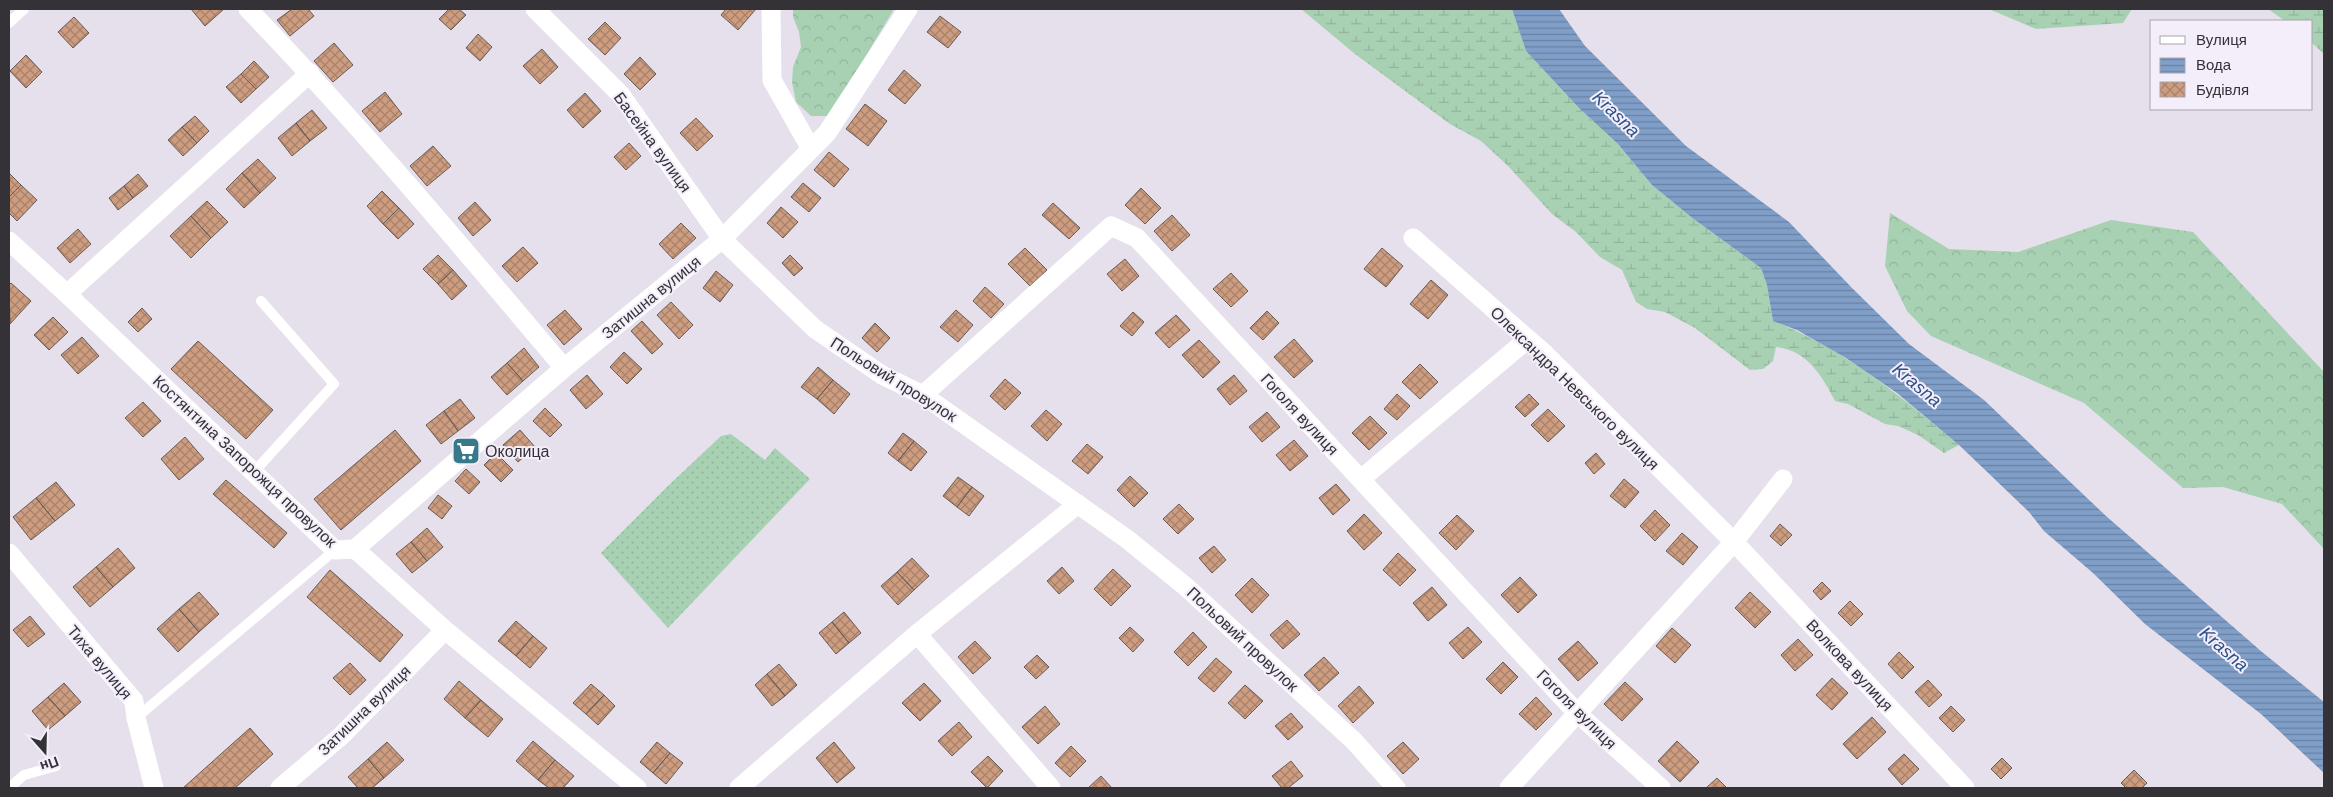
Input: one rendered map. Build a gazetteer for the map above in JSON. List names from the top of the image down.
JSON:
{
  "streets": {
    "street": [
      "Басейна вулиця",
      "Затишна вулиця",
      "Польовий провулок",
      "Олександра Невського вулиця",
      "Гоголя вулиця",
      "Костянтина Запорожця провулок",
      "Тиха вулиця",
      "Волкова вулиця"
    ]
  },
  "crossings": [
    ["Басейна вулиця", "Затишна вулиця"],
    ["Басейна вулиця", "Польовий провулок"],
    ["Затишна вулиця", "Польовий провулок"],
    ["Затишна вулиця", "Костянтина Запорожця провулок"],
    ["Польовий провулок", "Гоголя вулиця"],
    ["Олександра Невського вулиця", "Волкова вулиця"]
  ],
  "water": ["Krasna"],
  "places": {
    "supermarket": ["Околица"]
  },
  "legend": ["Вулиця", "Вода", "Будівля"],
  "north": "bottom"
}
